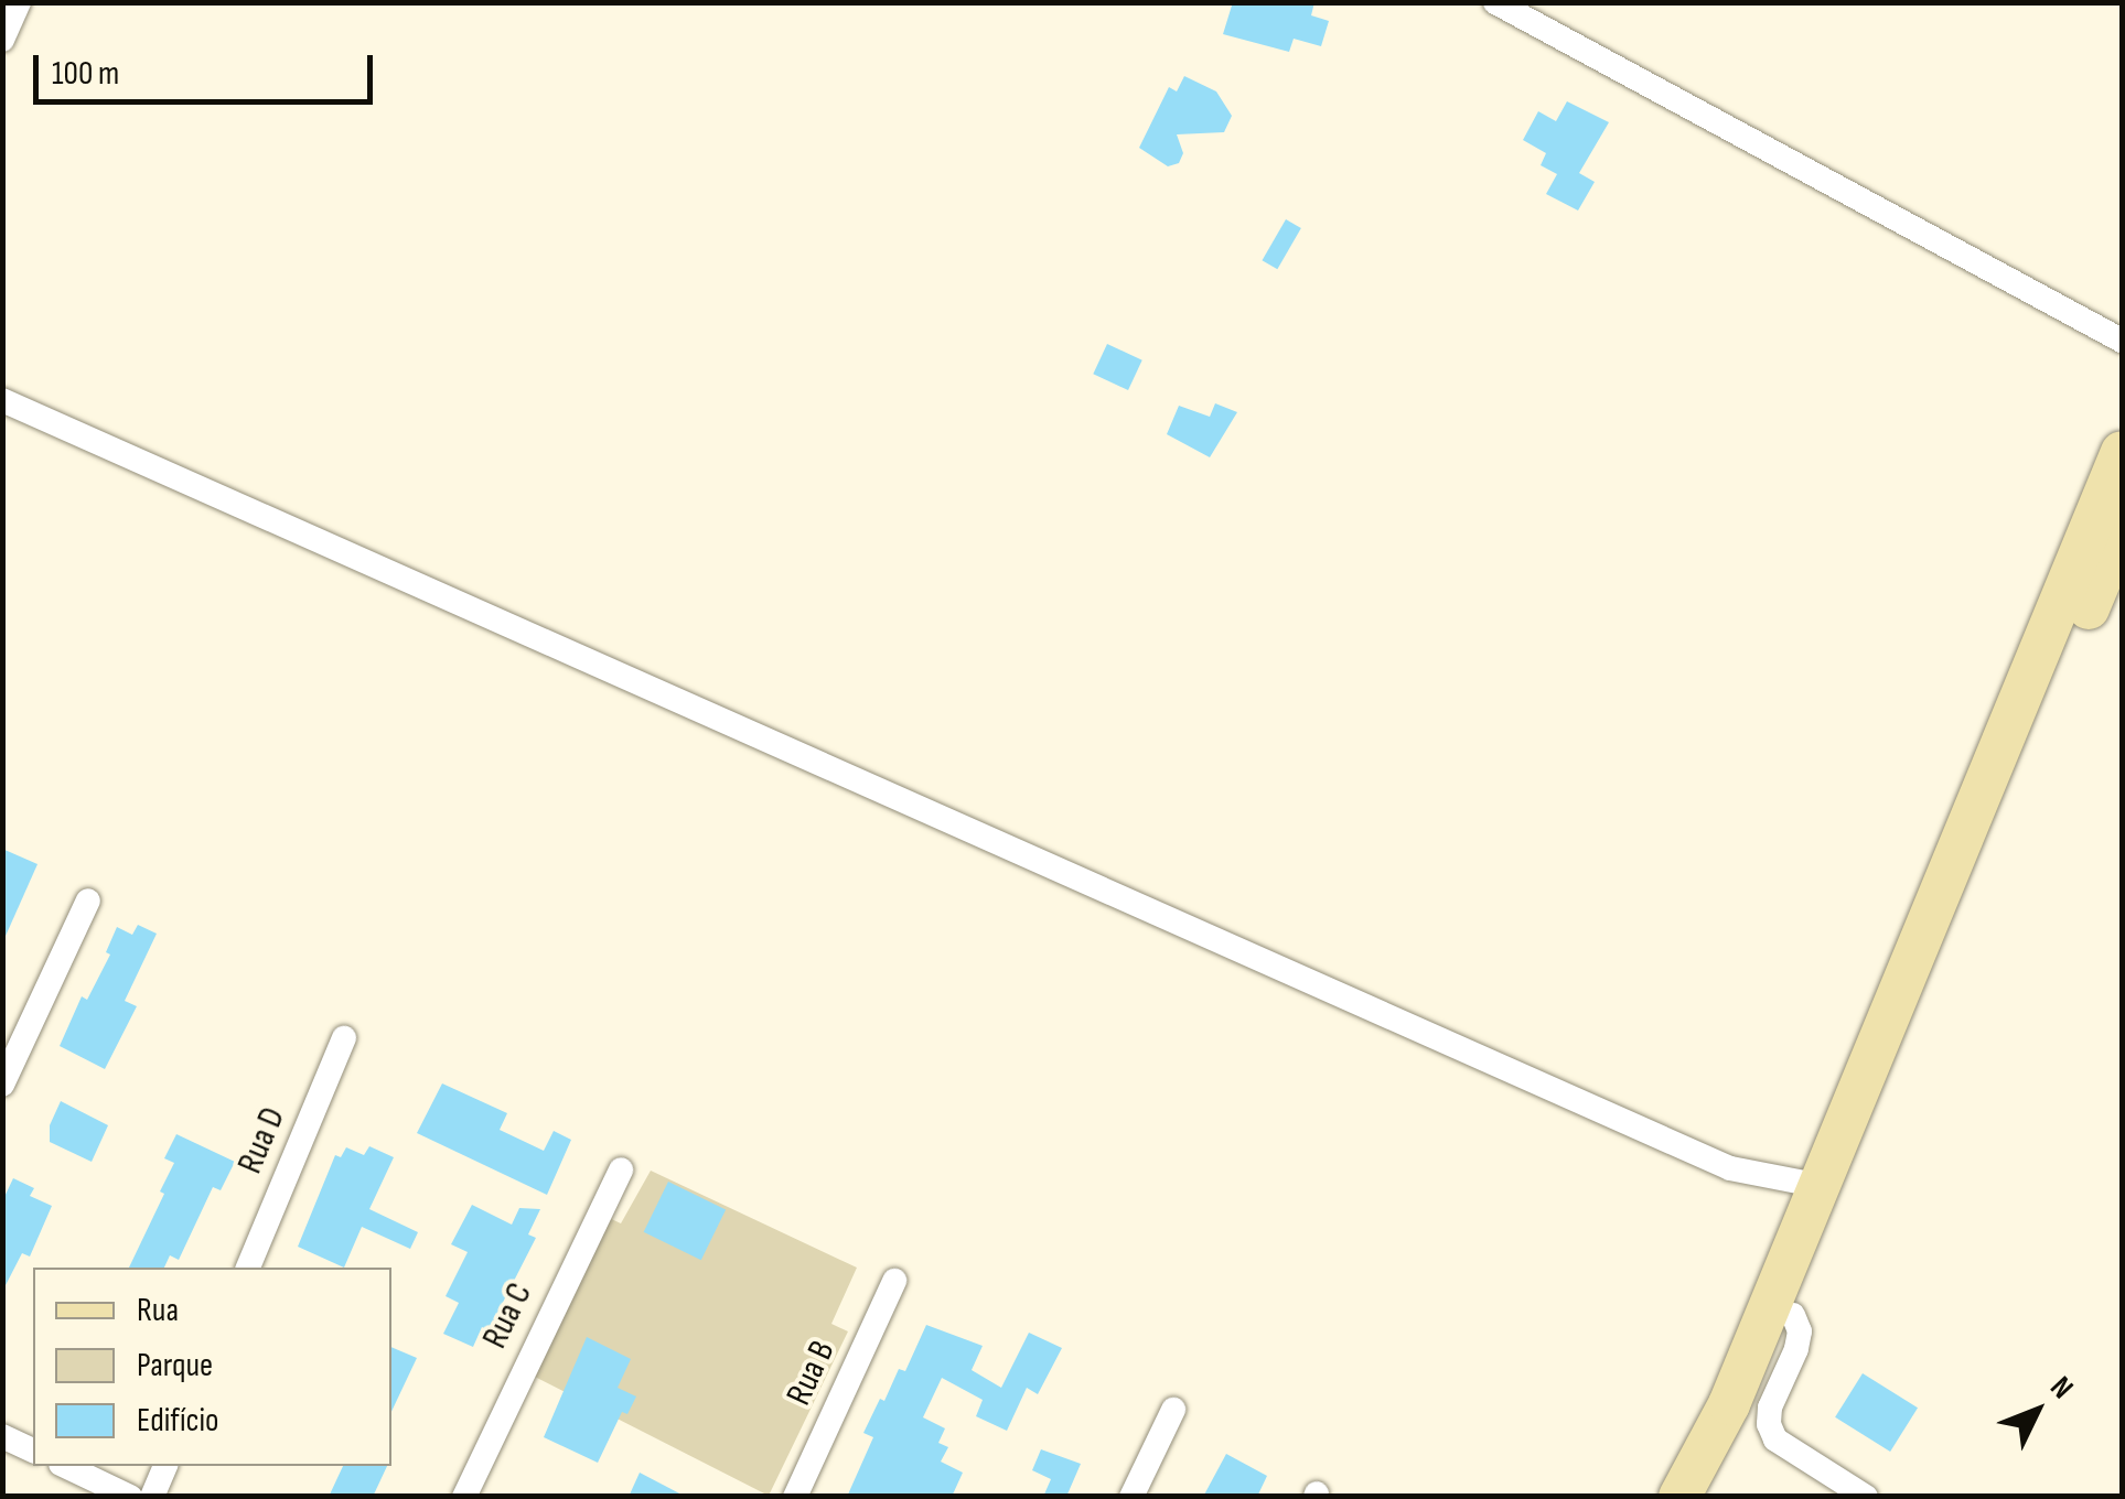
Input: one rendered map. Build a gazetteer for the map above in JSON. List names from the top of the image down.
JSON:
{
  "streets": {
    "street": ["Rua D", "Rua C", "Rua B"]
  },
  "legend": ["Rua", "Parque", "Edifício"],
  "scale_bar": "100 m",
  "north": "top right"
}
